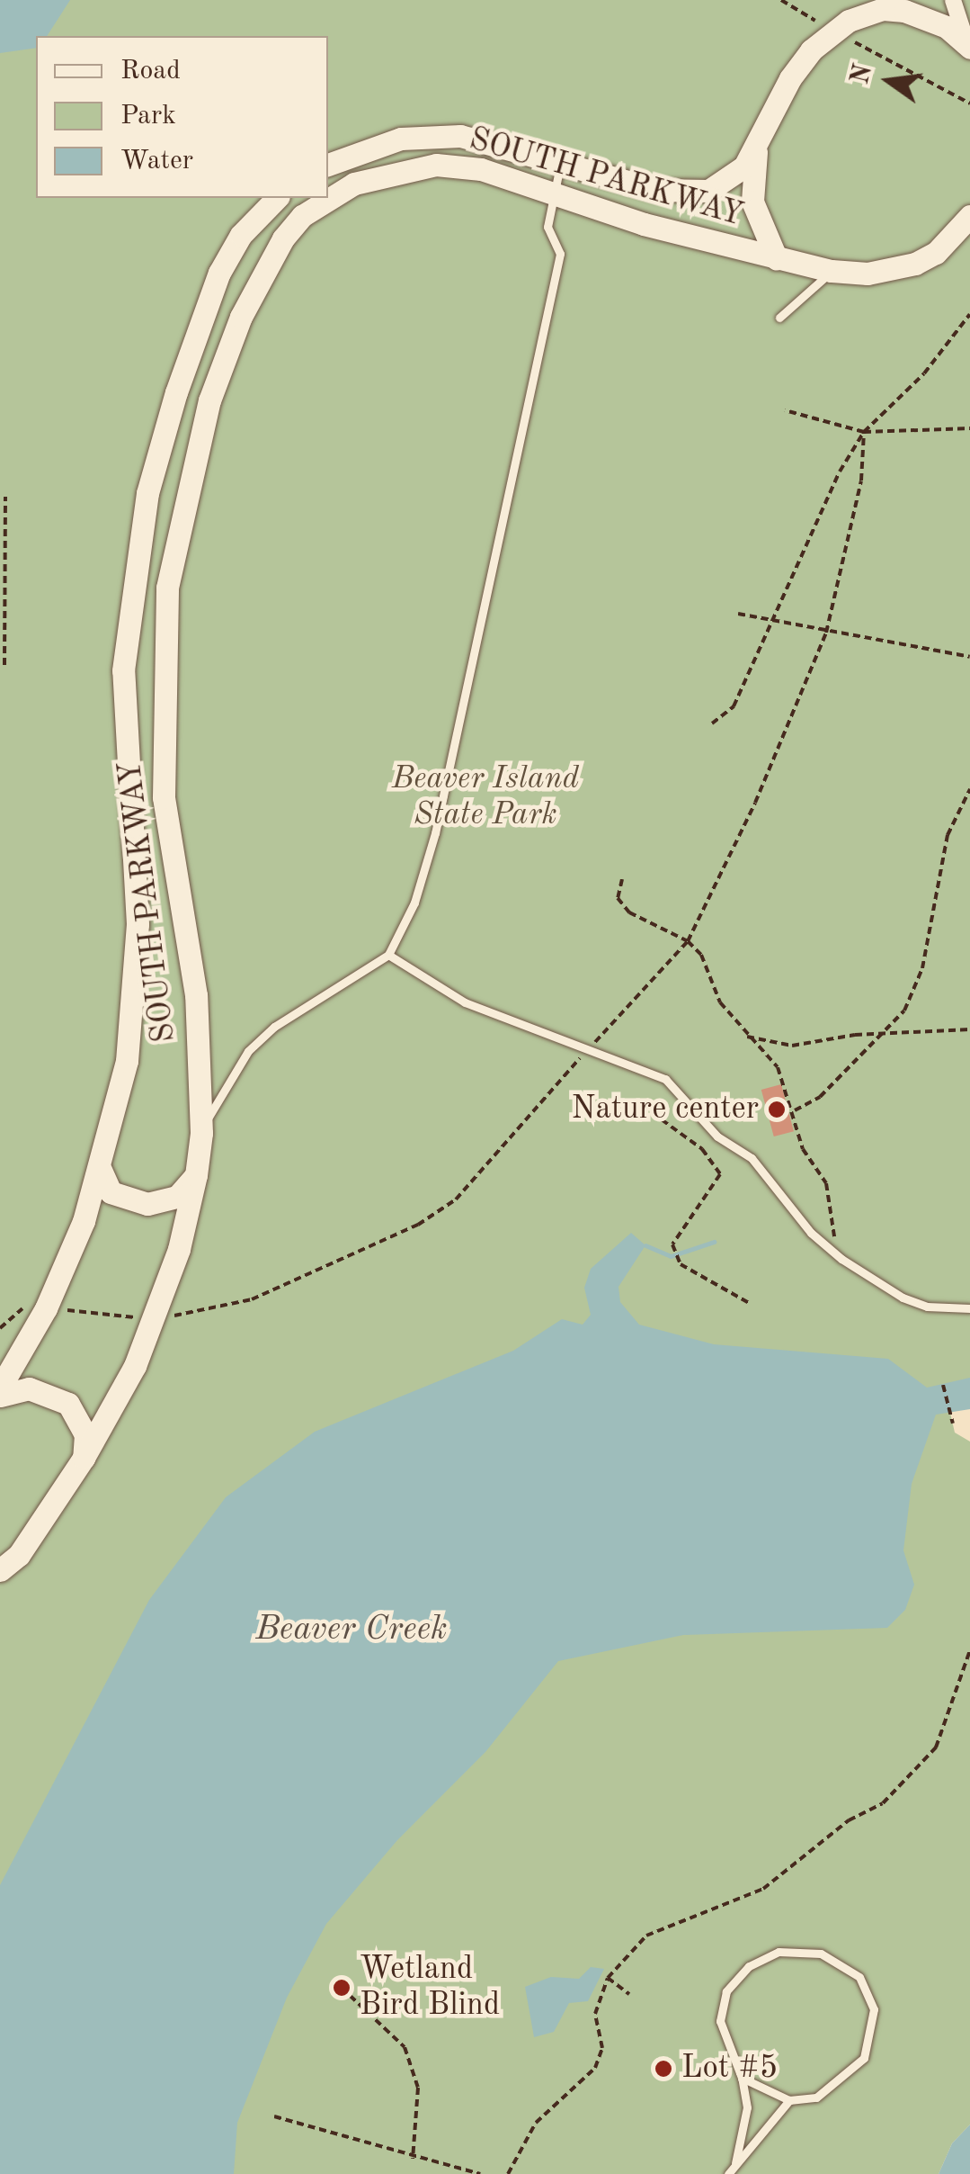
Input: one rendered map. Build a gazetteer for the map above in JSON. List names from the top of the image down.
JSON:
{
  "streets": {
    "street": ["SOUTH PARKWAY"]
  },
  "water": ["Beaver Creek"],
  "parks": ["Beaver Island State Park"],
  "places": ["Nature center", "Wetland Bird Blind", "Lot #5"],
  "legend": ["Road", "Park", "Water"],
  "north": "left"
}
